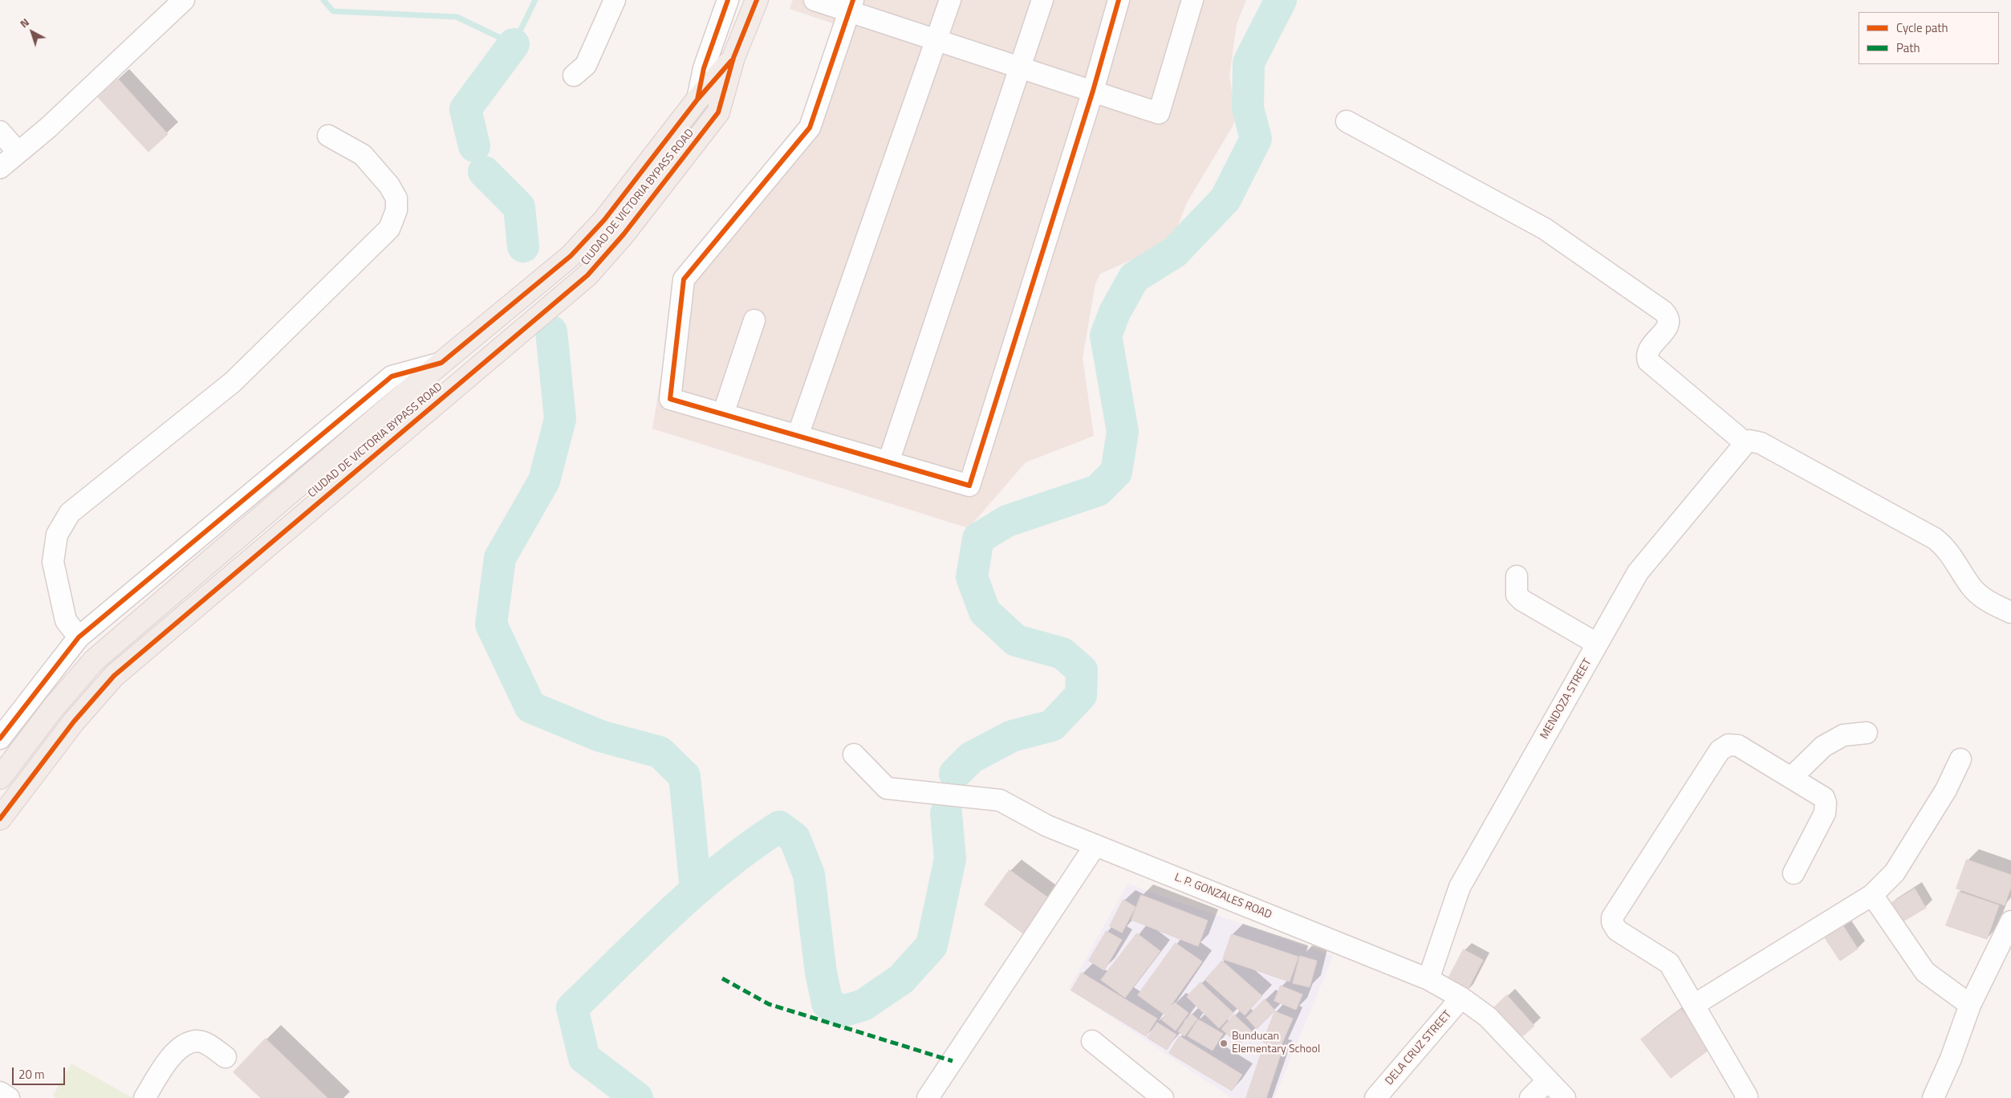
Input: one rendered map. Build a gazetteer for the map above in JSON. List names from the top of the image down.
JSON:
{
  "streets": {
    "main road": ["CIUDAD DE VICTORIA BYPASS ROAD"],
    "street": ["MENDOZA STREET", "L. P. GONZALES ROAD", "DELA CRUZ STREET"]
  },
  "crossings": [
    ["MENDOZA STREET", "L. P. GONZALES ROAD"],
    ["L. P. GONZALES ROAD", "DELA CRUZ STREET"]
  ],
  "places": ["Bunducan Elementary School"],
  "legend": ["Cycle path", "Path"],
  "scale_bar": "20 m",
  "north": "top left"
}
